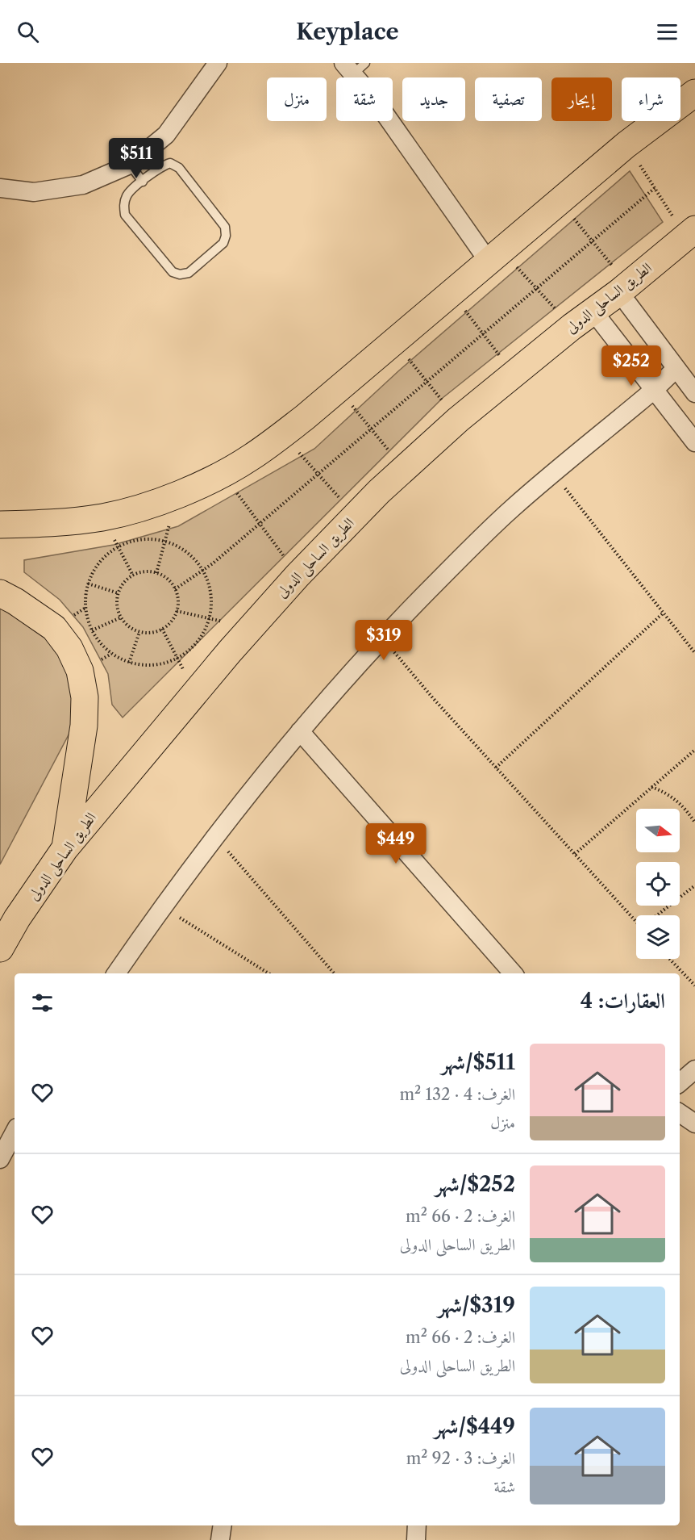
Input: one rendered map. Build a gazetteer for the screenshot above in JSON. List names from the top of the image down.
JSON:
{
  "streets": {
    "highway": ["الطريق الساحلى الدولى"]
  },
  "north": "right",
  "page": {
    "header": "Keyplace",
    "chip": [
      "شراء",
      "إيجار",
      "تصفية",
      "جديد",
      "شقة",
      "منزل"
    ],
    "price": [
      "$511",
      "$252",
      "$319",
      "$449"
    ],
    "heading": "العقارات: 4",
    "list": [
      {
        "name": "$511/شهر",
        "note": "الغرف: 4 · 132 m² · منزل"
      },
      {
        "name": "$252/شهر",
        "note": "الغرف: 2 · 66 m² · الطريق الساحلى الدولى"
      },
      {
        "name": "$319/شهر",
        "note": "الغرف: 2 · 66 m² · الطريق الساحلى الدولى"
      },
      {
        "name": "$449/شهر",
        "note": "الغرف: 3 · 92 m² · شقة"
      }
    ]
  }
}
